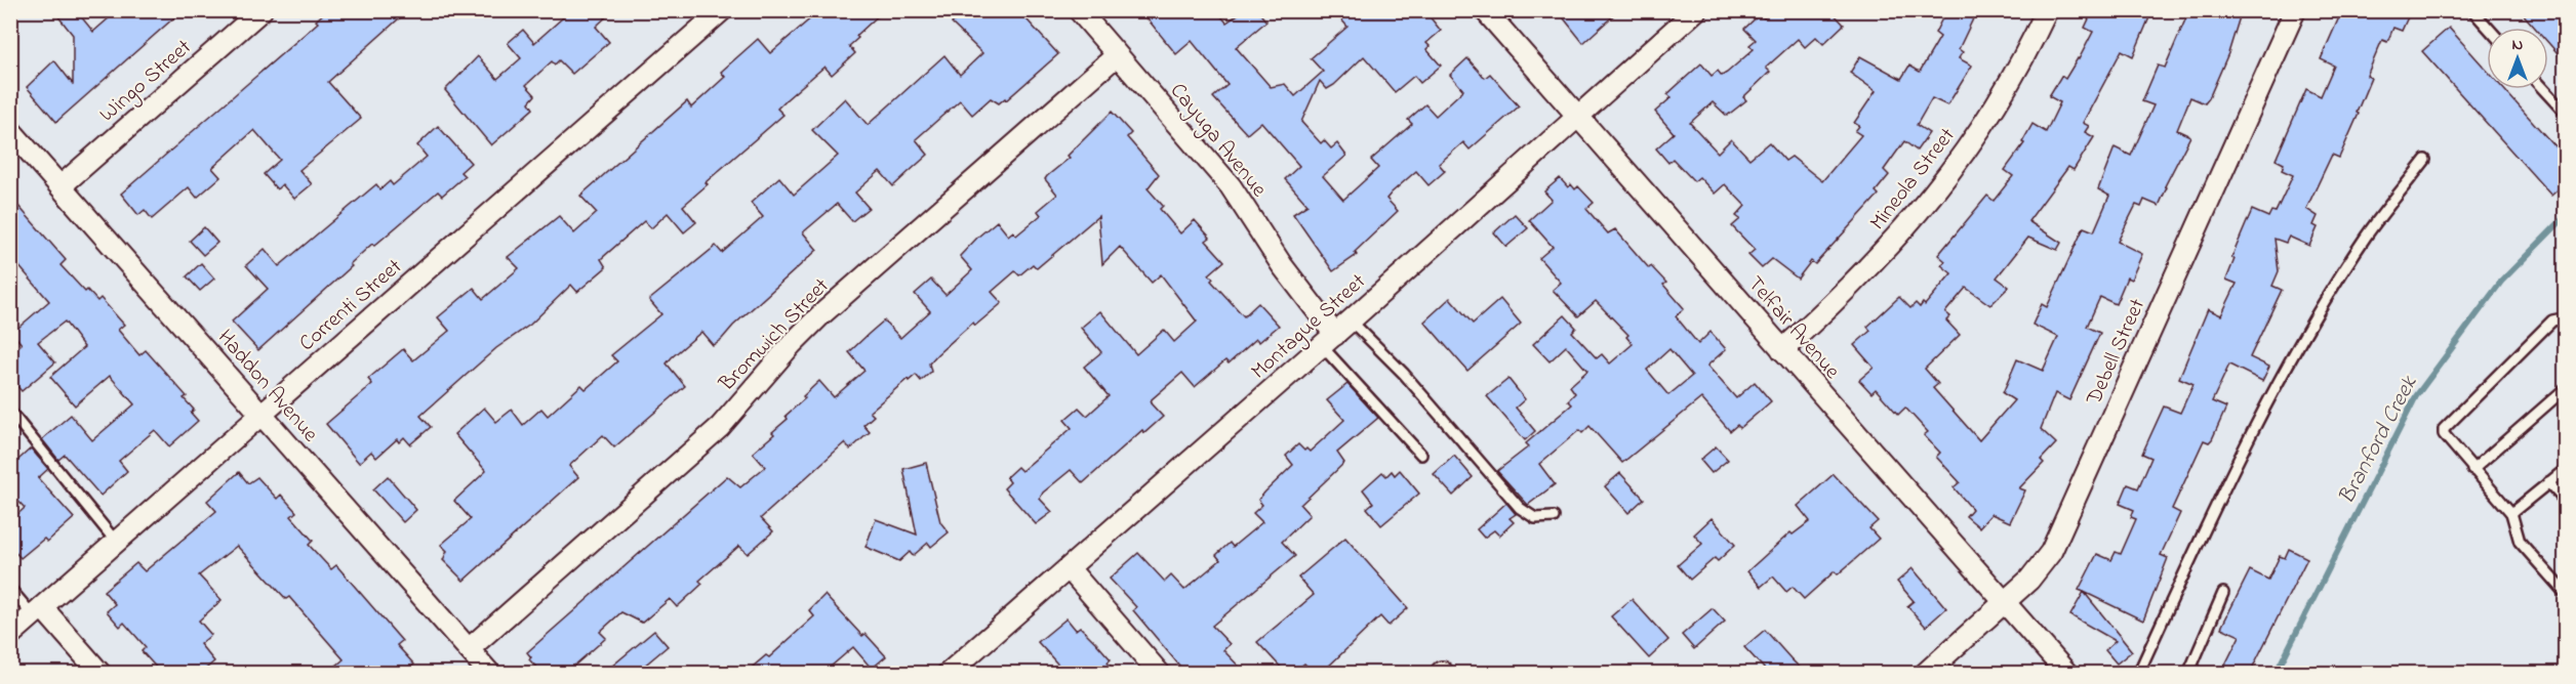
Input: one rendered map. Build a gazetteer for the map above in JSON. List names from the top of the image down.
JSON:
{
  "streets": {
    "street": [
      "Wingo Street",
      "Cayuga Avenue",
      "Mineola Street",
      "Correnti Street",
      "Montague Street",
      "Telfair Avenue",
      "Bromwich Street",
      "Debell Street",
      "Haddon Avenue"
    ]
  },
  "crossings": [
    ["Wingo Street", "Haddon Avenue"],
    ["Cayuga Avenue", "Montague Street"],
    ["Cayuga Avenue", "Bromwich Street"],
    ["Mineola Street", "Telfair Avenue"],
    ["Correnti Street", "Haddon Avenue"],
    ["Montague Street", "Telfair Avenue"],
    ["Telfair Avenue", "Debell Street"],
    ["Bromwich Street", "Haddon Avenue"]
  ],
  "water": ["Branford Creek"],
  "north": "top"
}
